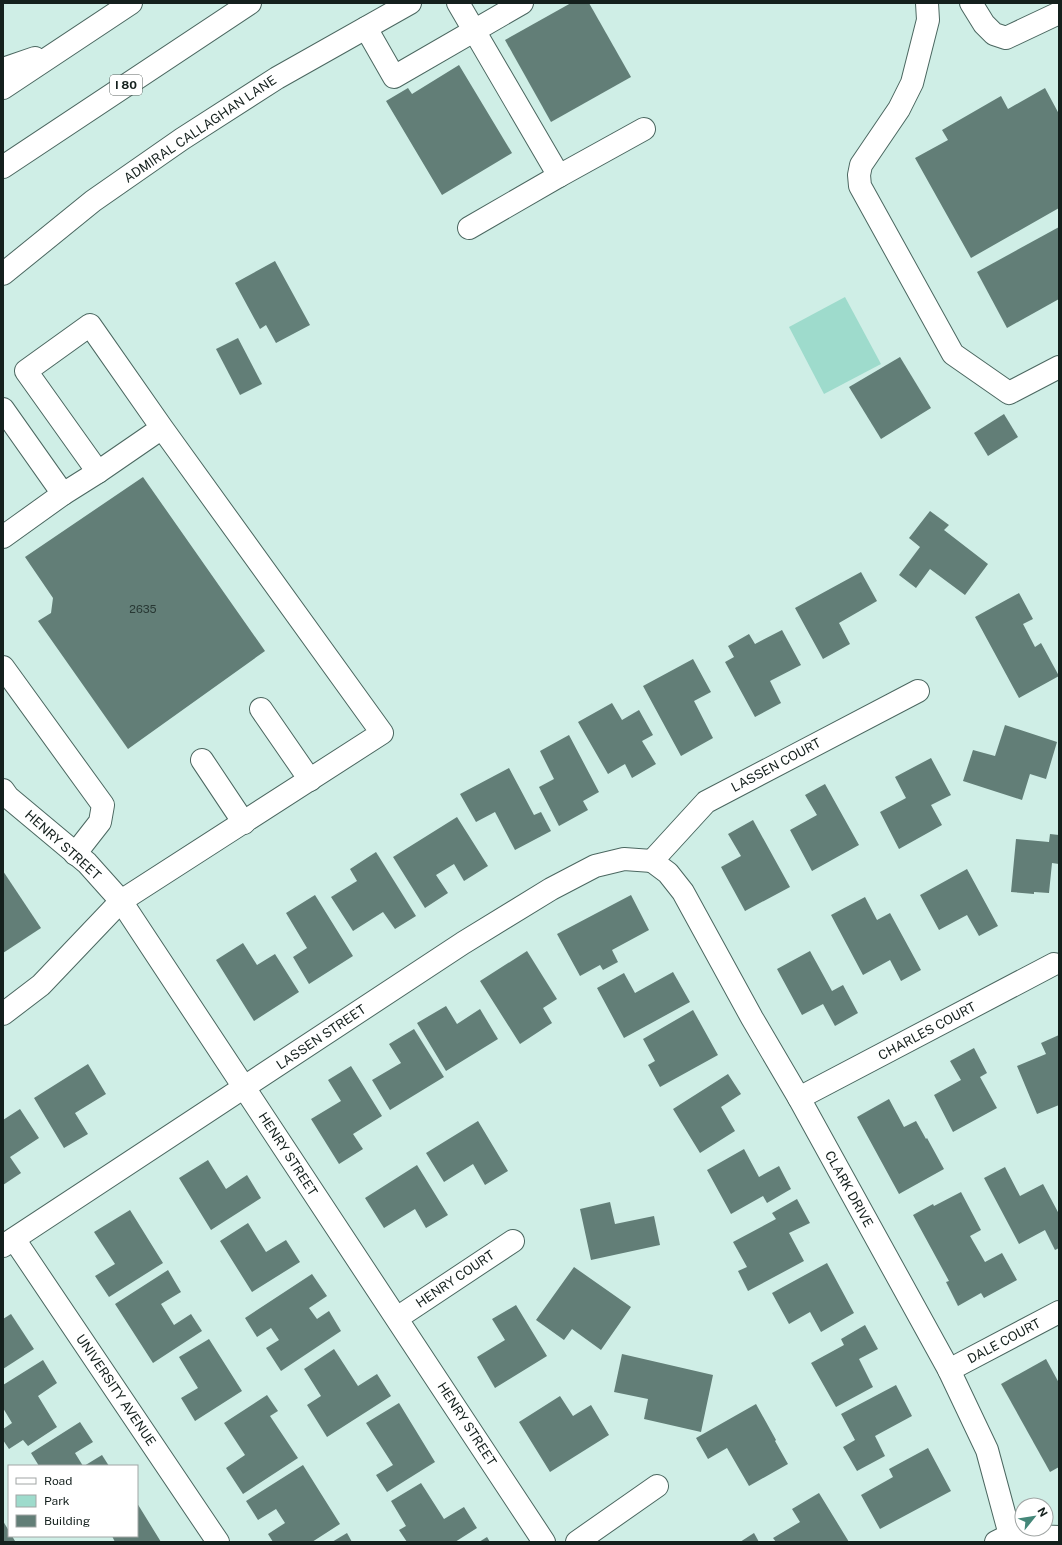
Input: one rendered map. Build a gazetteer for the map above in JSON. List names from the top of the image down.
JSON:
{
  "streets": {
    "main road": [
      "I 80",
      "ADMIRAL CALLAGHAN LANE",
      "LASSEN COURT",
      "HENRY STREET",
      "CHARLES COURT",
      "LASSEN STREET",
      "CLARK DRIVE",
      "HENRY COURT",
      "DALE COURT",
      "UNIVERSITY AVENUE"
    ]
  },
  "crossings": [
    ["LASSEN COURT", "LASSEN STREET"],
    ["LASSEN COURT", "CLARK DRIVE"],
    ["HENRY STREET", "LASSEN STREET"],
    ["HENRY STREET", "HENRY COURT"],
    ["CHARLES COURT", "CLARK DRIVE"],
    ["LASSEN STREET", "CLARK DRIVE"],
    ["LASSEN STREET", "UNIVERSITY AVENUE"],
    ["CLARK DRIVE", "DALE COURT"]
  ],
  "house_numbers": ["2635"],
  "legend": ["Road", "Park", "Building"],
  "north": "top right"
}
